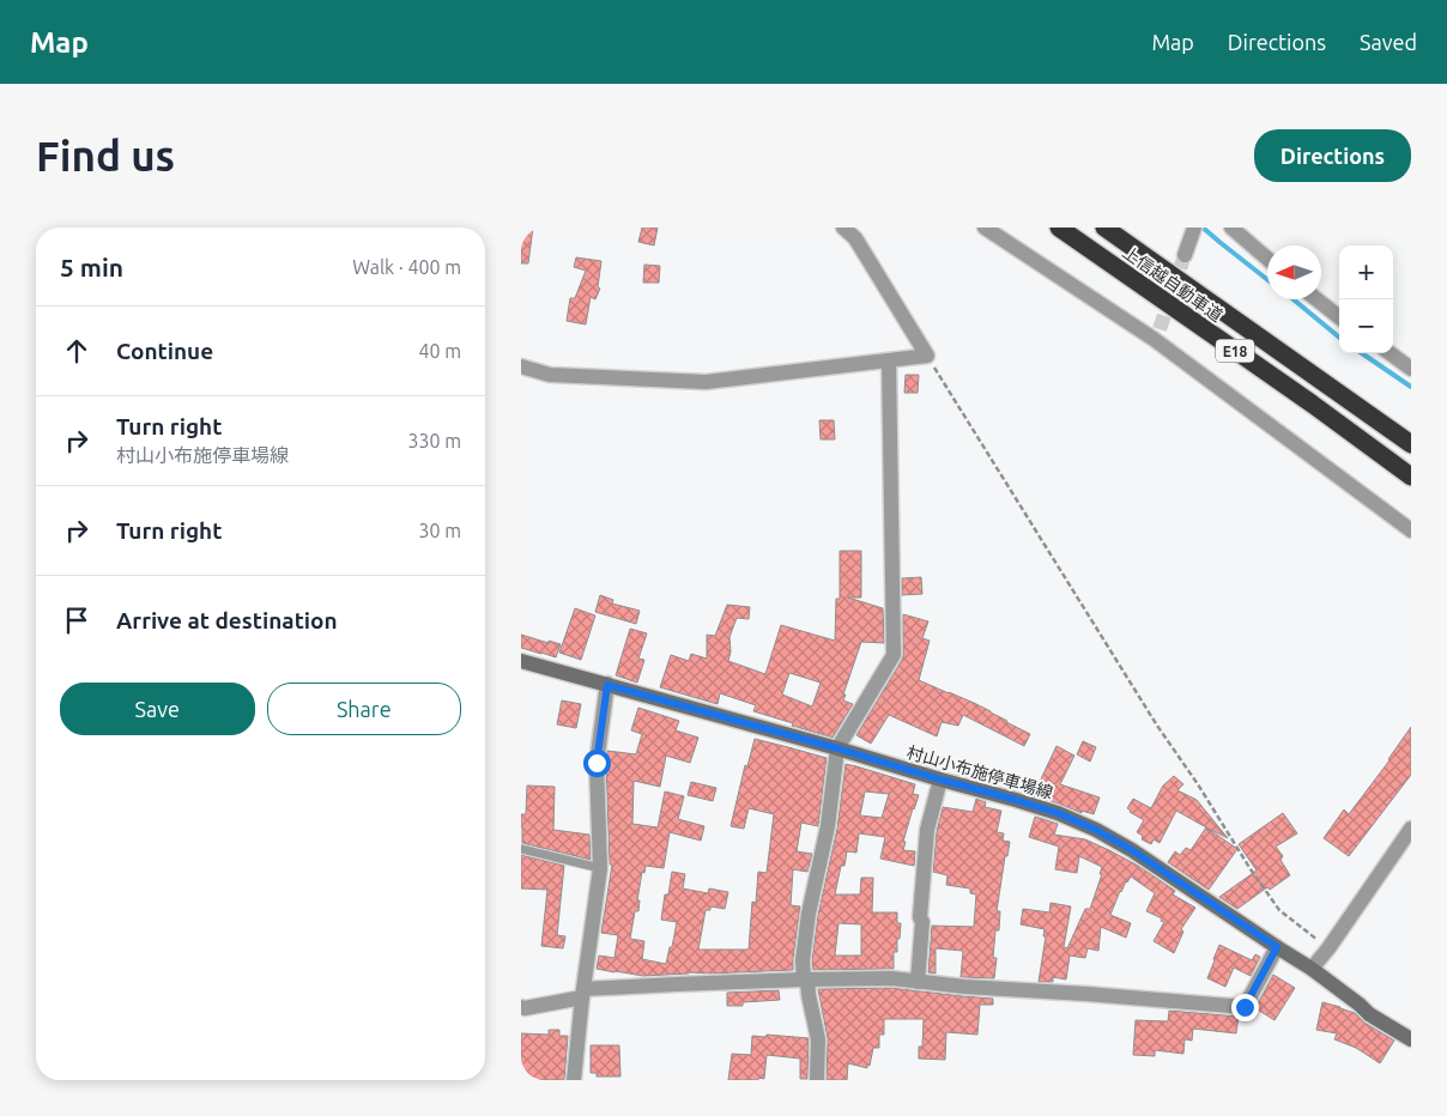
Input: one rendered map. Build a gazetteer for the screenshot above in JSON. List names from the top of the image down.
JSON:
{
  "streets": {
    "highway": ["上信越自動車道", "E18"],
    "main road": ["村山小布施停車場線"]
  },
  "north": "left",
  "page": {
    "header": "Map",
    "nav": ["Map", "Directions", "Saved"],
    "buttons": [
      "Directions",
      ["Save", "Share"]
    ],
    "title": "Find us",
    "heading": ["5 min", "Walk · 400 m"],
    "map_buttons": ["+", "−"],
    "list": [
      ["Continue", "40 m"],
      ["Turn right", "村山小布施停車場線", "330 m"],
      ["Turn right", "30 m"],
      "Arrive at destination"
    ]
  }
}
